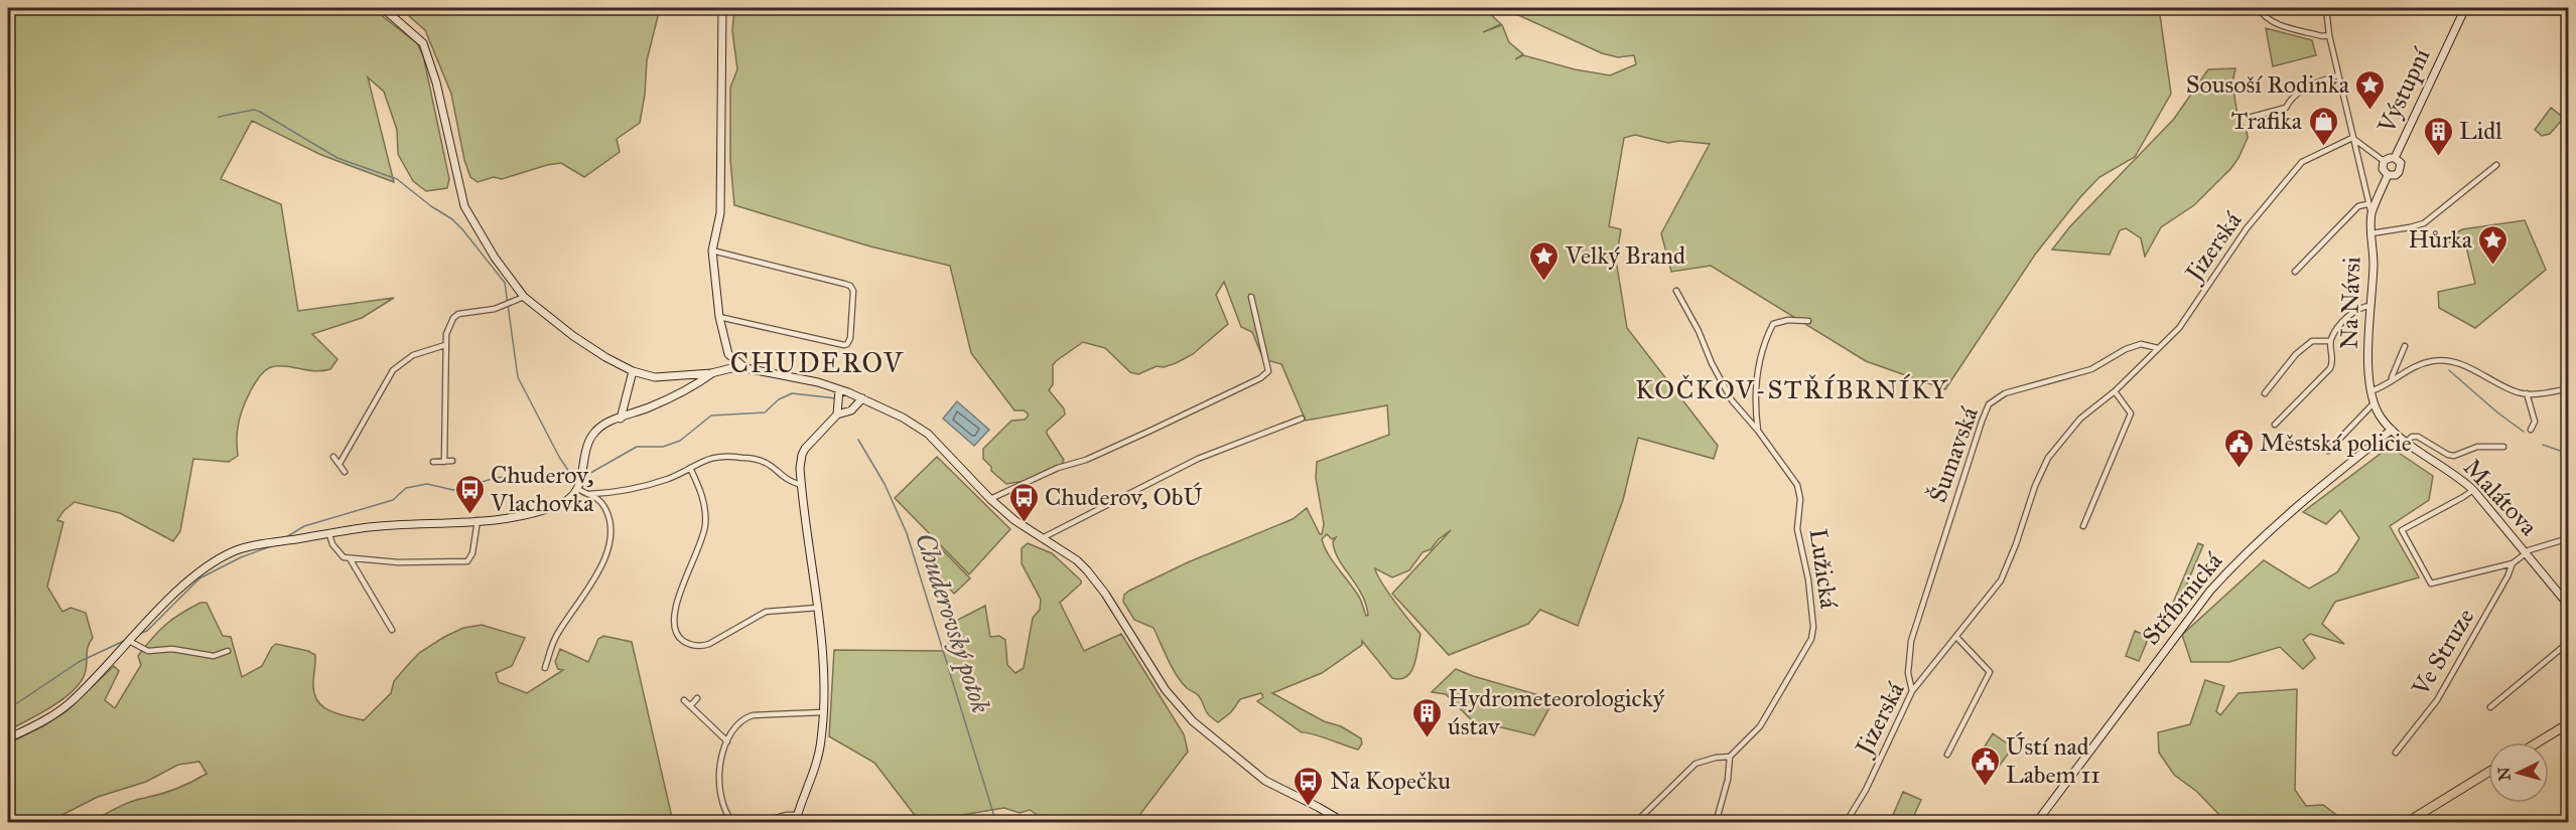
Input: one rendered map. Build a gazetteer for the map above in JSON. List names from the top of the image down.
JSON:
{
  "streets": {
    "street": [
      "Výstupní",
      "Jizerská",
      "Na Návsi",
      "Šumavská",
      "Malátova",
      "Lužická",
      "Stříbrnická",
      "Ve Struze"
    ]
  },
  "crossings": [
    ["Výstupní", "Na Návsi"],
    ["Jizerská", "Šumavská"],
    ["Na Návsi", "Malátova"],
    ["Na Návsi", "Stříbrnická"],
    ["Malátova", "Stříbrnická"]
  ],
  "districts": ["CHUDEROV", "KOČKOV-STŘÍBRNÍKY"],
  "water": ["Chuderovský potok"],
  "places": {
    "place": ["Sousoší Rodinka", "Hůrka", "Velký Brand"],
    "shop": ["Trafika"],
    "building": ["Lidl", "Hydrometeorologický ústav"],
    "public building": ["Městská policie", "Ústí nad Labem 11"],
    "bus stop": ["Chuderov, Vlachovka", "Chuderov, ObÚ", "Na Kopečku"]
  },
  "north": "left"
}
